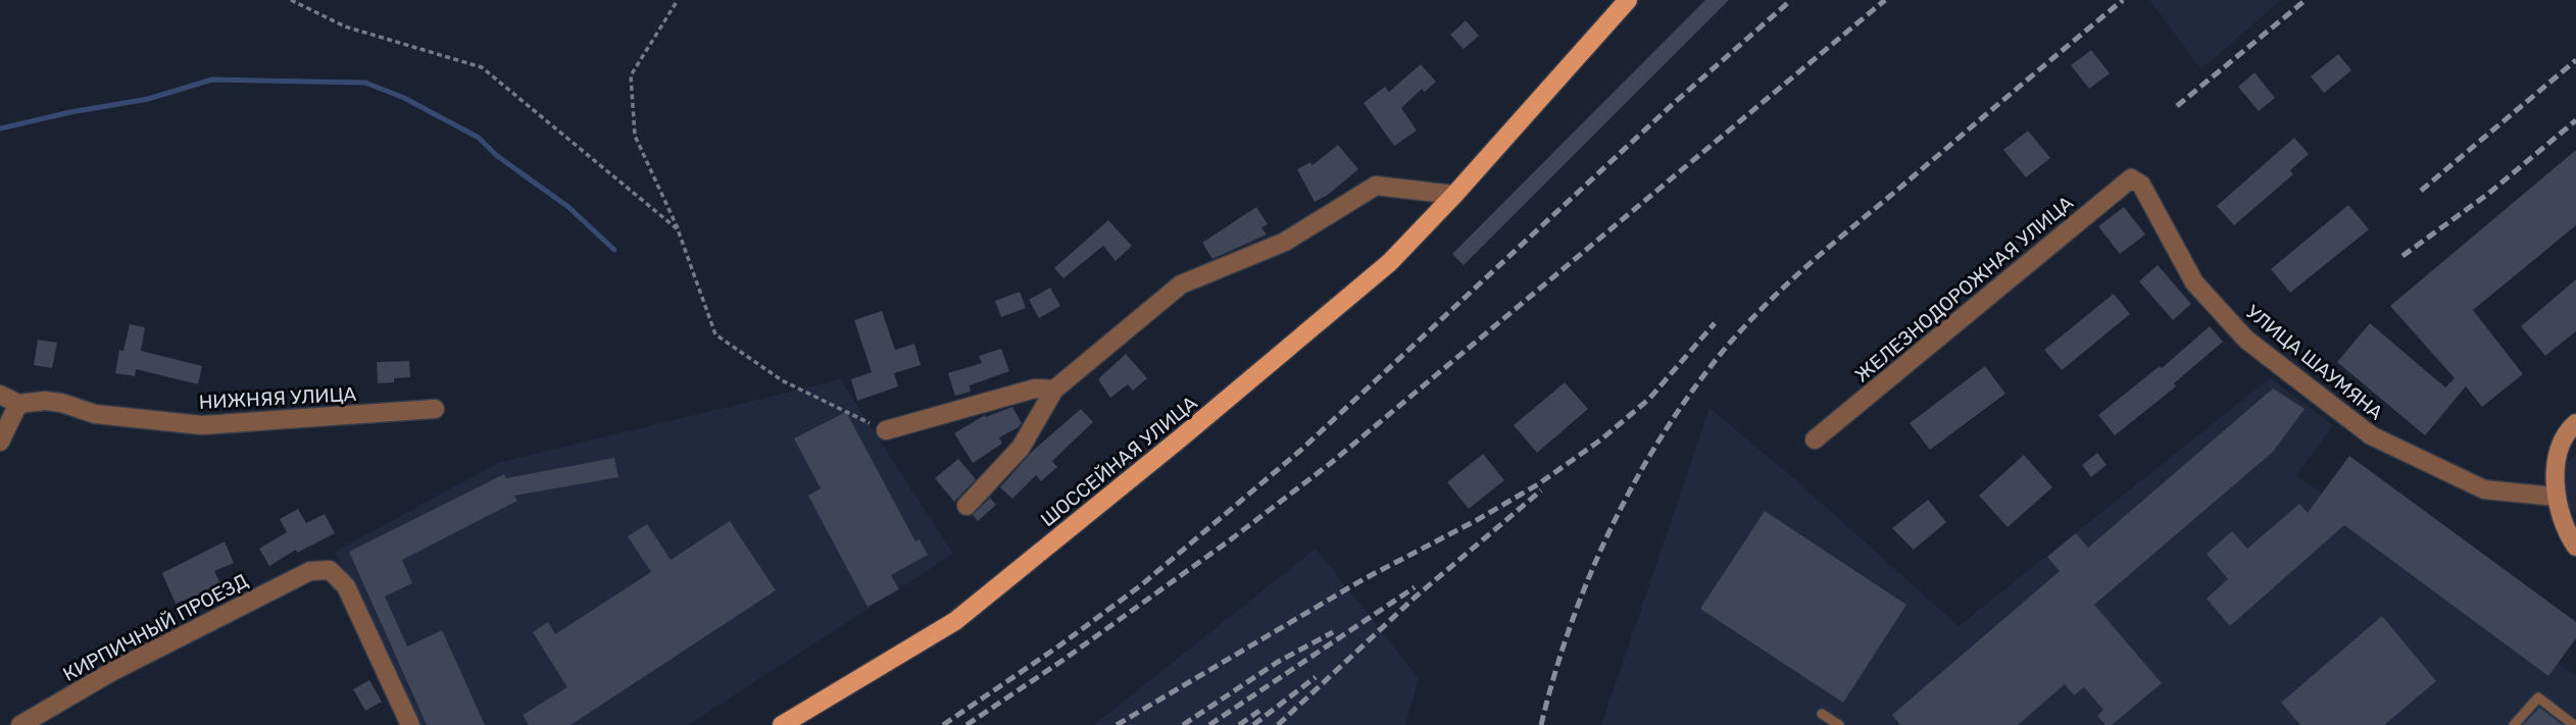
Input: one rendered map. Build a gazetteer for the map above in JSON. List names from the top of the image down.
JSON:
{
  "streets": {
    "main road": ["ШОССЕЙНАЯ УЛИЦА"],
    "street": [
      "ЖЕЛЕЗНОДОРОЖНАЯ УЛИЦА",
      "УЛИЦА ШАУМЯНА",
      "НИЖНЯЯ УЛИЦА",
      "КИРПИЧНЫЙ ПРОЕЗД"
    ]
  },
  "crossings": [
    ["ЖЕЛЕЗНОДОРОЖНАЯ УЛИЦА", "УЛИЦА ШАУМЯНА"]
  ]
}
